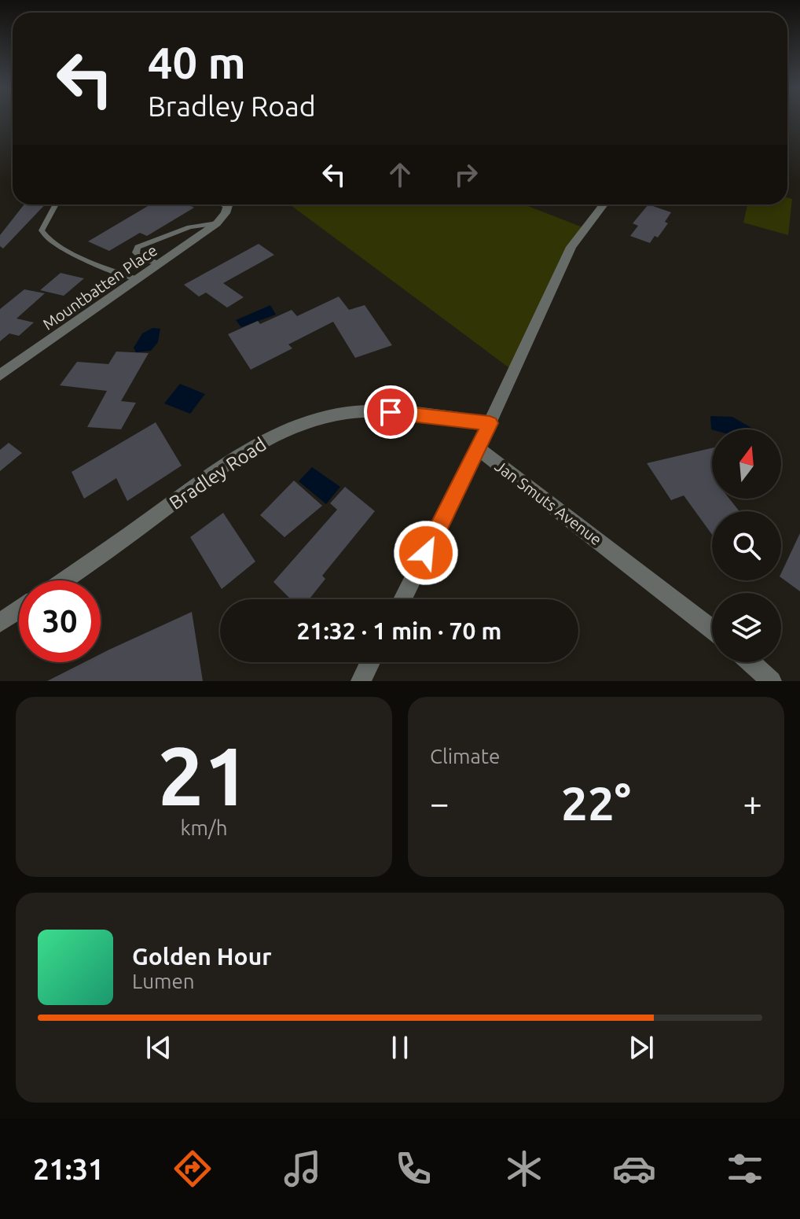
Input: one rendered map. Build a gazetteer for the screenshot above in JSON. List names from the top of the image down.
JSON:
{
  "streets": {
    "street": ["Mountbatten Place", "Bradley Road", "Jan Smuts Avenue"]
  },
  "north": "top",
  "page": {
    "turn": ["40 m", "Bradley Road"],
    "limit": "30",
    "trip": "21:32 · 1 min · 70 m",
    "tile": [
      ["21", "km/h"],
      "Climate"
    ],
    "heat": ["−", "22°", "+"],
    "song": ["Golden Hour", "Lumen"],
    "tabs": "21:31"
  }
}
